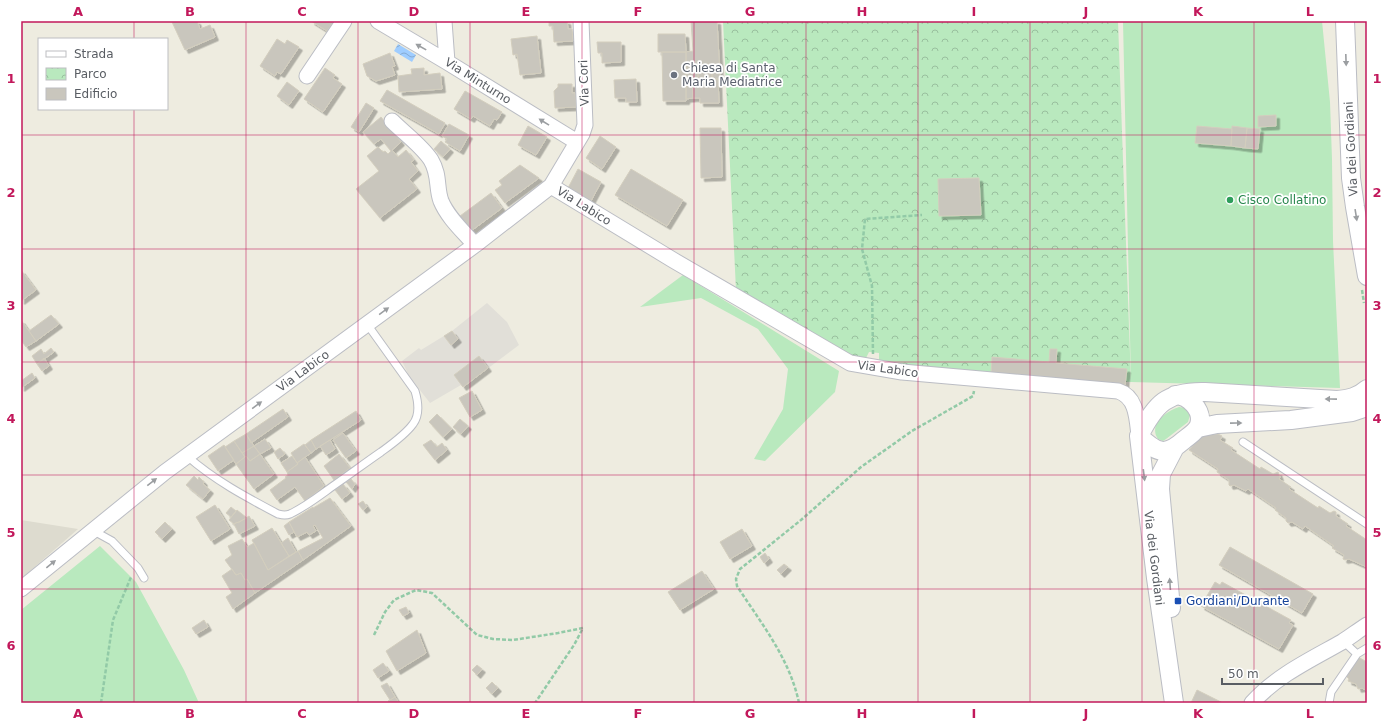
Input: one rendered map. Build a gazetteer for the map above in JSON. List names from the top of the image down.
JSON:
{
  "streets": {
    "street": [
      "Via Minturno",
      "Via Cori",
      "Via dei Gordiani",
      "Via Labico"
    ]
  },
  "crossings": [
    ["Via Minturno", "Via Cori"],
    ["Via Cori", "Via Labico"],
    ["Via dei Gordiani", "Via Labico"]
  ],
  "one_way": ["Via Minturno", "Via Labico"],
  "places": {
    "other": ["Chiesa di Santa Maria Mediatrice", "Cisco Collatino"],
    "transit": ["Gordiani/Durante"]
  },
  "legend": ["Strada", "Parco", "Edificio"],
  "scale_bar": "50 m",
  "grid": {
    "columns": [
      "A",
      "B",
      "C",
      "D",
      "E",
      "F",
      "G",
      "H",
      "I",
      "J",
      "K",
      "L"
    ],
    "rows": [
      "1",
      "2",
      "3",
      "4",
      "5",
      "6"
    ]
  }
}
